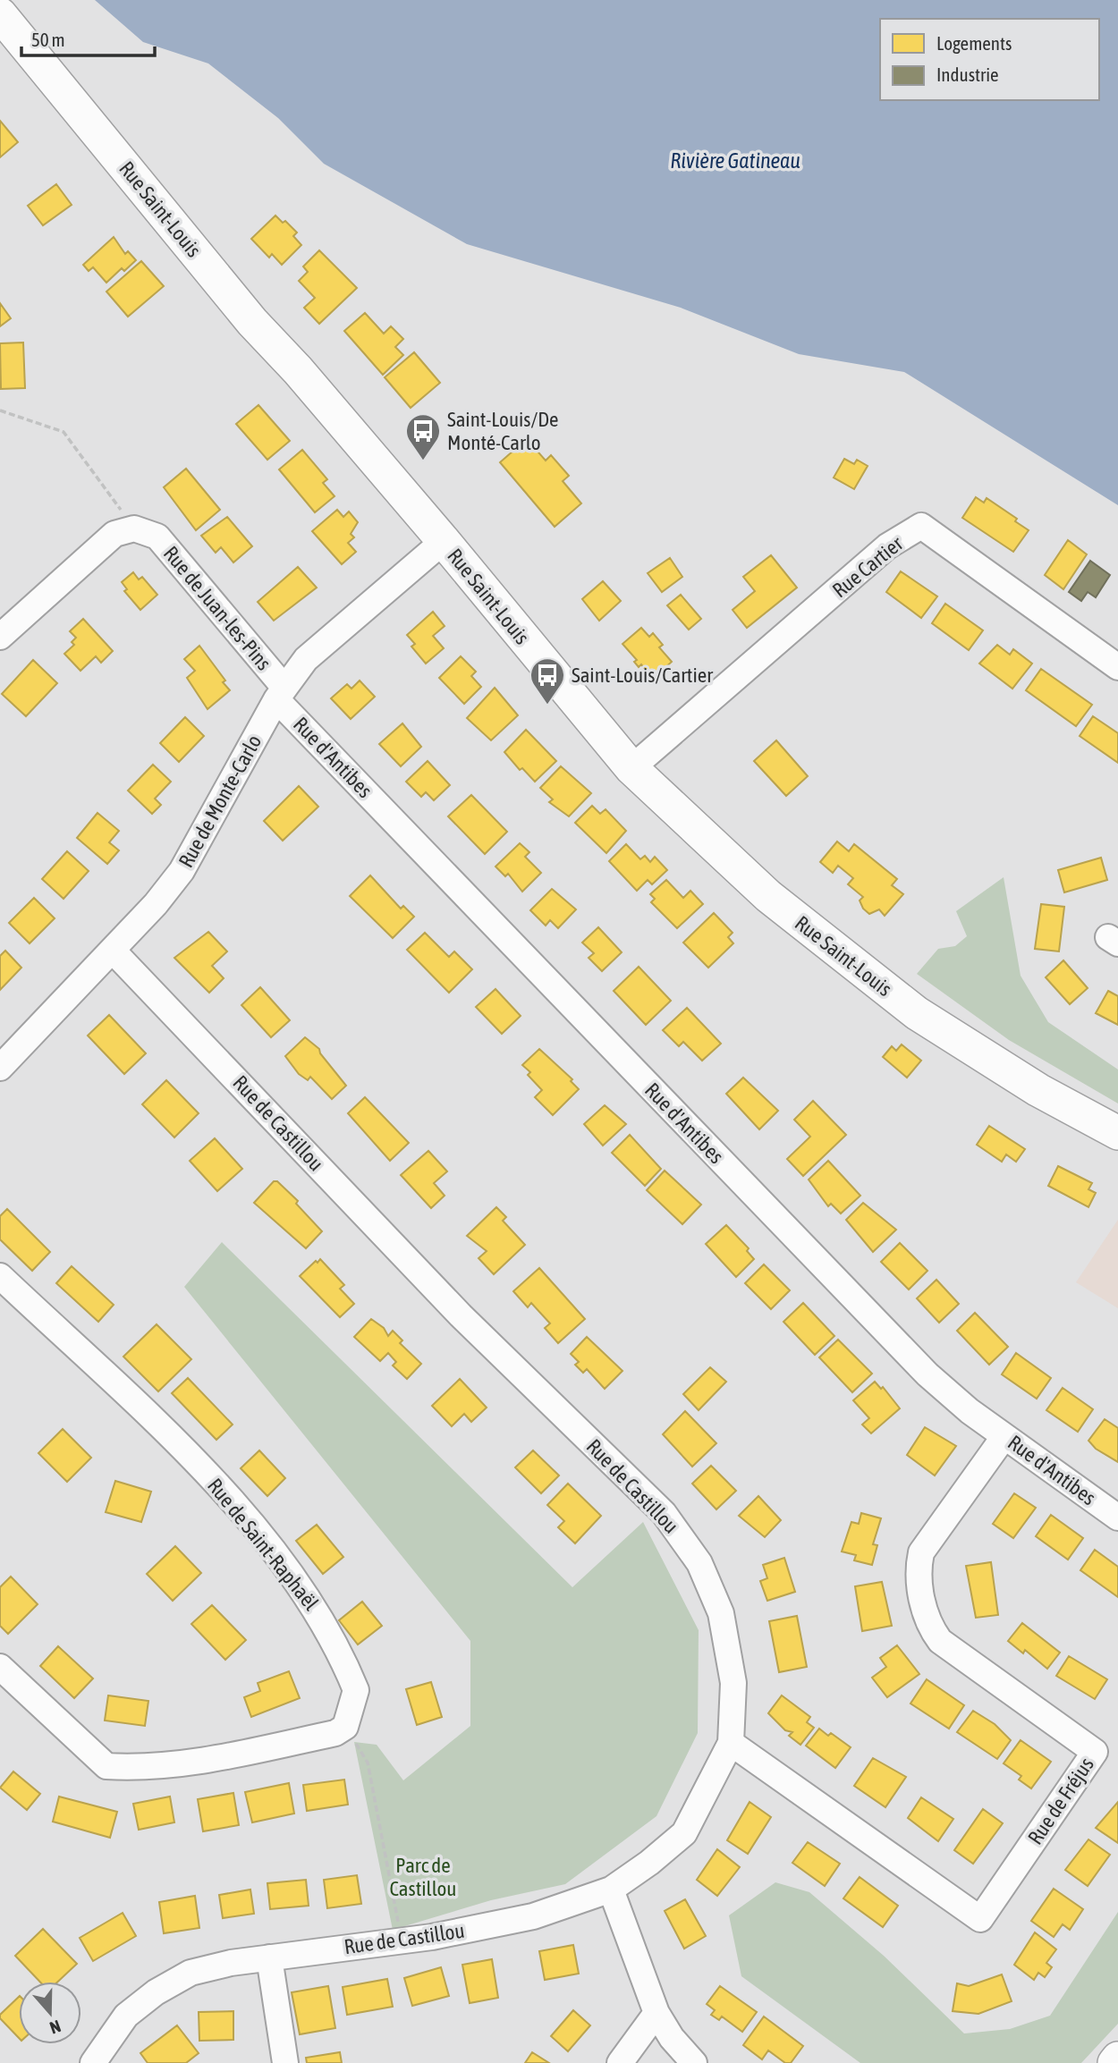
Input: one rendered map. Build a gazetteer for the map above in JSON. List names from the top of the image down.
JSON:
{
  "streets": {
    "main road": ["Rue Saint-Louis"],
    "street": [
      "Rue Cartier",
      "Rue de Juan-les-Pins",
      "Rue d'Antibes",
      "Rue de Monte-Carlo",
      "Rue de Castillou",
      "Rue de Saint-Raphaël",
      "Rue de Fréjus"
    ]
  },
  "crossings": [
    ["Rue Saint-Louis", "Rue Cartier"],
    ["Rue Saint-Louis", "Rue de Monte-Carlo"],
    ["Rue de Juan-les-Pins", "Rue d'Antibes"],
    ["Rue de Juan-les-Pins", "Rue de Monte-Carlo"],
    ["Rue d'Antibes", "Rue de Monte-Carlo"],
    ["Rue d'Antibes", "Rue de Fréjus"],
    ["Rue de Monte-Carlo", "Rue de Castillou"],
    ["Rue de Castillou", "Rue de Fréjus"]
  ],
  "water": ["Rivière Gatineau"],
  "parks": ["Parc de Castillou"],
  "places": {
    "bus stop": ["Saint-Louis/De Monté-Carlo", "Saint-Louis/Cartier"]
  },
  "legend": ["Logements", "Industrie"],
  "scale_bar": "50 m",
  "north": "bottom"
}
